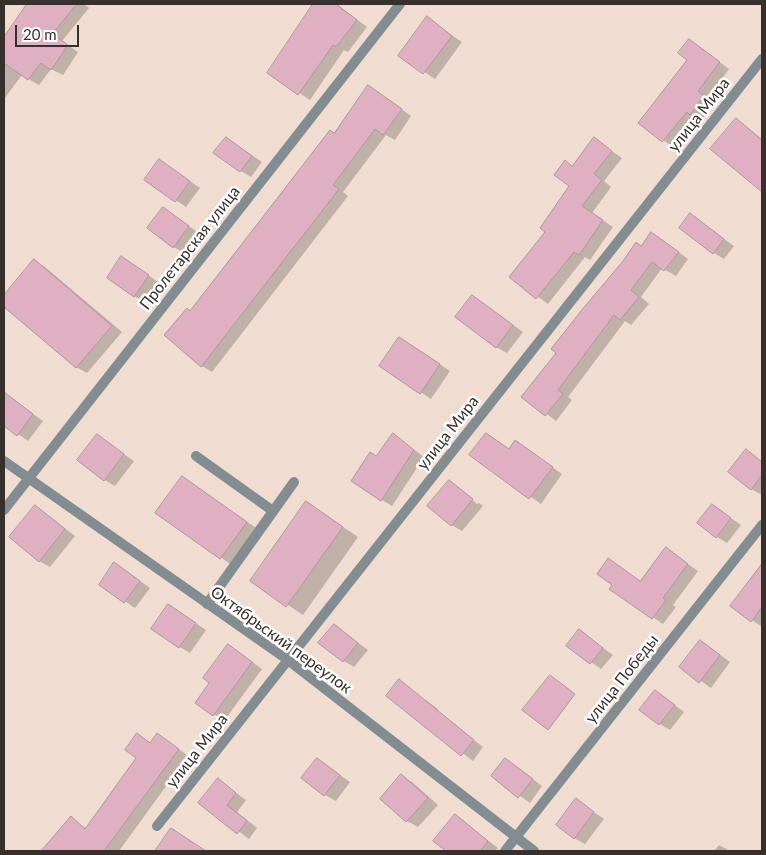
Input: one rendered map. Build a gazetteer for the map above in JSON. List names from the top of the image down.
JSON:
{
  "streets": {
    "street": [
      "улица Мира",
      "Пролетарская улица",
      "Октябрьский переулок",
      "улица Победы"
    ]
  },
  "crossings": [
    ["улица Мира", "Октябрьский переулок"],
    ["Пролетарская улица", "Октябрьский переулок"],
    ["Октябрьский переулок", "улица Победы"]
  ],
  "scale_bar": "20 m"
}
